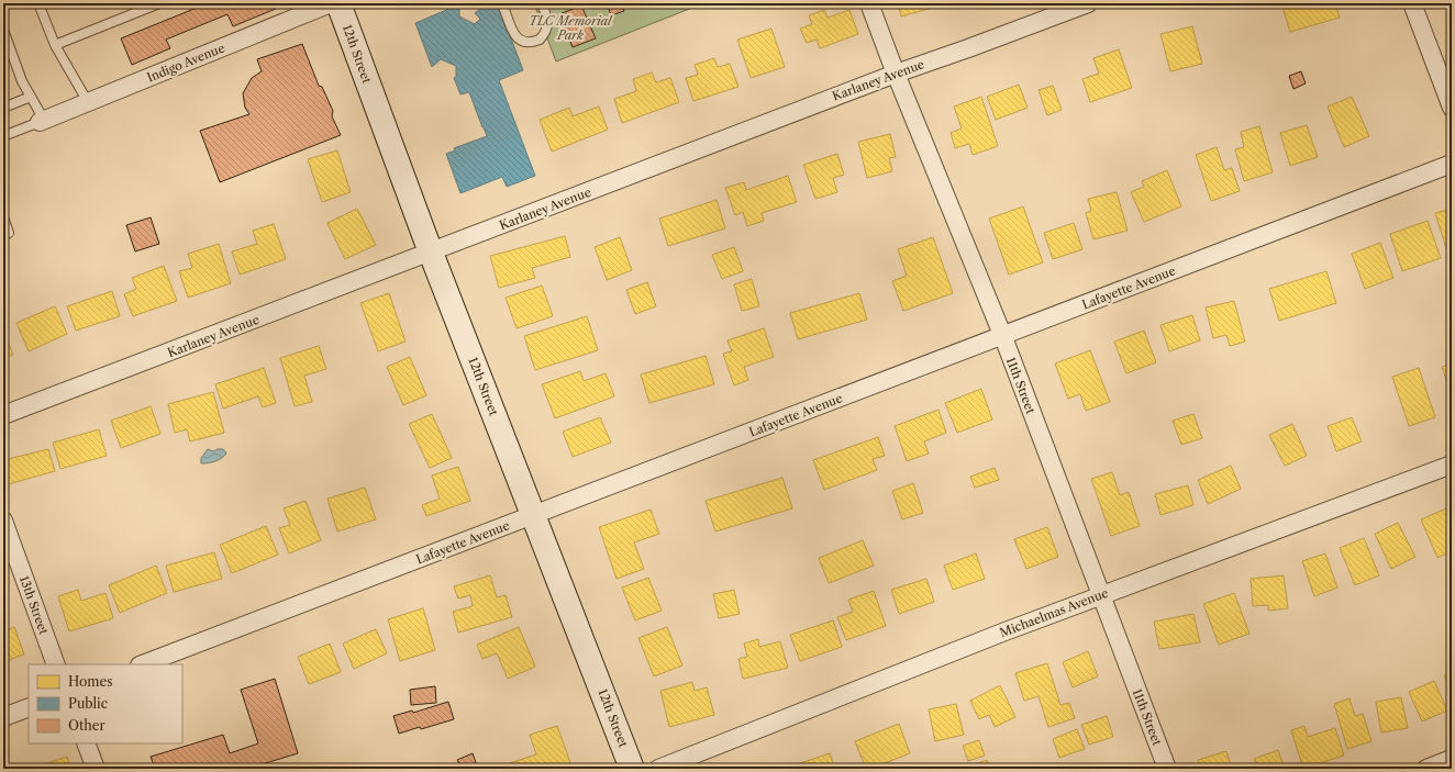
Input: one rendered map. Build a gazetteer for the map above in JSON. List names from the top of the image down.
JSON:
{
  "streets": {
    "main road": ["12th Street"],
    "street": [
      "Indigo Avenue",
      "Karlaney Avenue",
      "Lafayette Avenue",
      "11th Street",
      "13th Street",
      "Michaelmas Avenue"
    ]
  },
  "crossings": [
    ["12th Street", "Karlaney Avenue"],
    ["12th Street", "Lafayette Avenue"],
    ["Karlaney Avenue", "11th Street"],
    ["Lafayette Avenue", "11th Street"],
    ["11th Street", "Michaelmas Avenue"]
  ],
  "parks": ["TLC Memorial Park"],
  "legend": ["Homes", "Public", "Other"]
}
